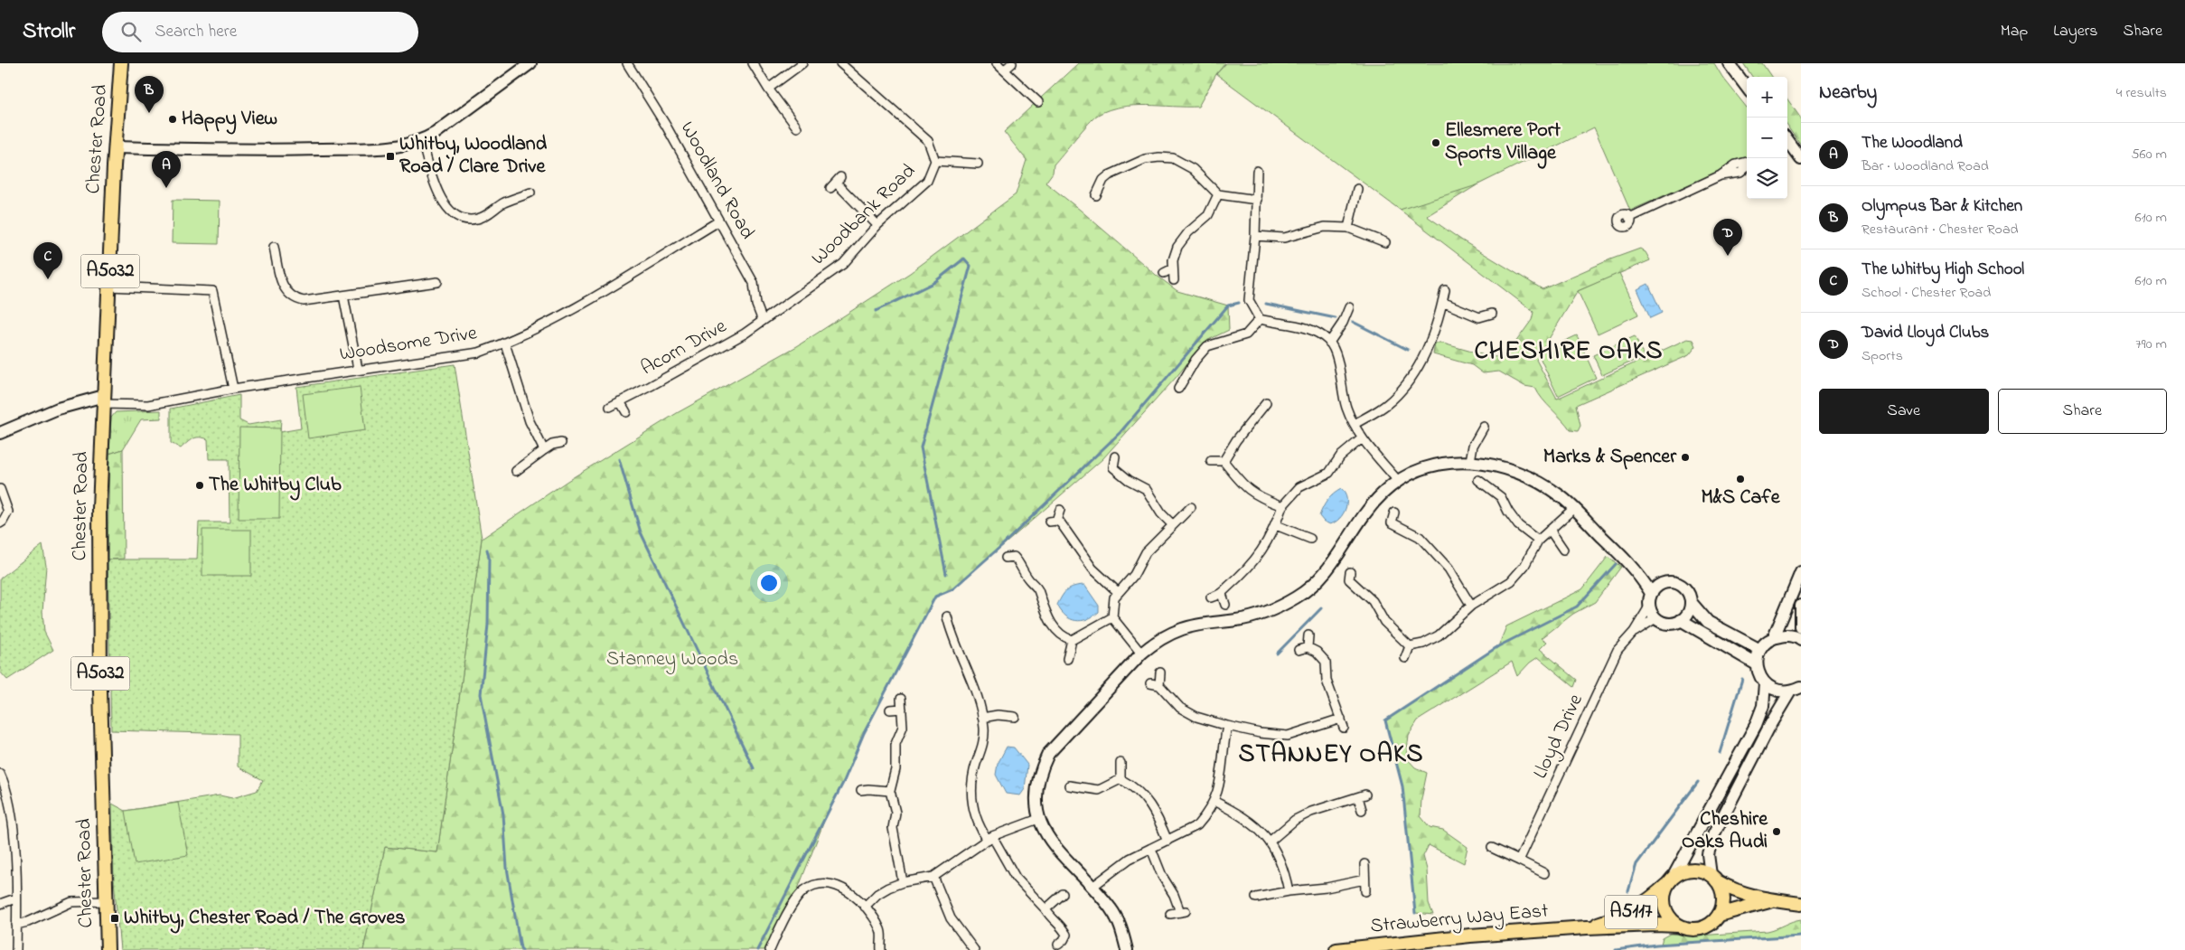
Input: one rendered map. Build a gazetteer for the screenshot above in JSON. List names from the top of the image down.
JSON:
{
  "streets": {
    "main road": [
      "Chester Road",
      "A5032",
      "A5117",
      "Strawberry Way East"
    ],
    "street": [
      "Woodland Road",
      "Woodbank Road",
      "Woodsome Drive",
      "Acorn Drive",
      "Lloyd Drive"
    ]
  },
  "crossings": [
    ["Chester Road", "Woodsome Drive"],
    ["Woodland Road", "Woodbank Road"],
    ["Woodland Road", "Woodsome Drive"],
    ["Woodland Road", "Acorn Drive"],
    ["Woodbank Road", "Acorn Drive"],
    ["A5117", "Strawberry Way East"]
  ],
  "districts": ["CHESHIRE OAKS", "STANNEY OAKS"],
  "parks": ["Stanney Woods"],
  "places": {
    "other": [
      "Happy View",
      "Ellesmere Port Sports Village",
      "Marks & Spencer",
      "M&S Cafe",
      "The Whitby Club",
      "Cheshire Oaks Audi"
    ],
    "transit": ["Whitby, Woodland Road / Clare Drive", "Whitby, Chester Road / The Groves"]
  },
  "page": {
    "header": "Strollr",
    "search": "Search here",
    "nav": ["Map", "Layers", "Share"],
    "heading": ["Nearby", "4 results"],
    "pins": [
      "B",
      "A",
      "D",
      "C"
    ],
    "map_buttons": ["+", "−"],
    "list": [
      {
        "mark": "A",
        "name": "The Woodland",
        "note": "Bar · Woodland Road",
        "value": "560 m"
      },
      {
        "mark": "B",
        "name": "Olympus Bar & Kitchen",
        "note": "Restaurant · Chester Road",
        "value": "610 m"
      },
      {
        "mark": "C",
        "name": "The Whitby High School",
        "note": "School · Chester Road",
        "value": "610 m"
      },
      {
        "mark": "D",
        "name": "David Lloyd Clubs",
        "note": "Sports",
        "value": "790 m"
      }
    ],
    "buttons": ["Save", "Share"]
  }
}
